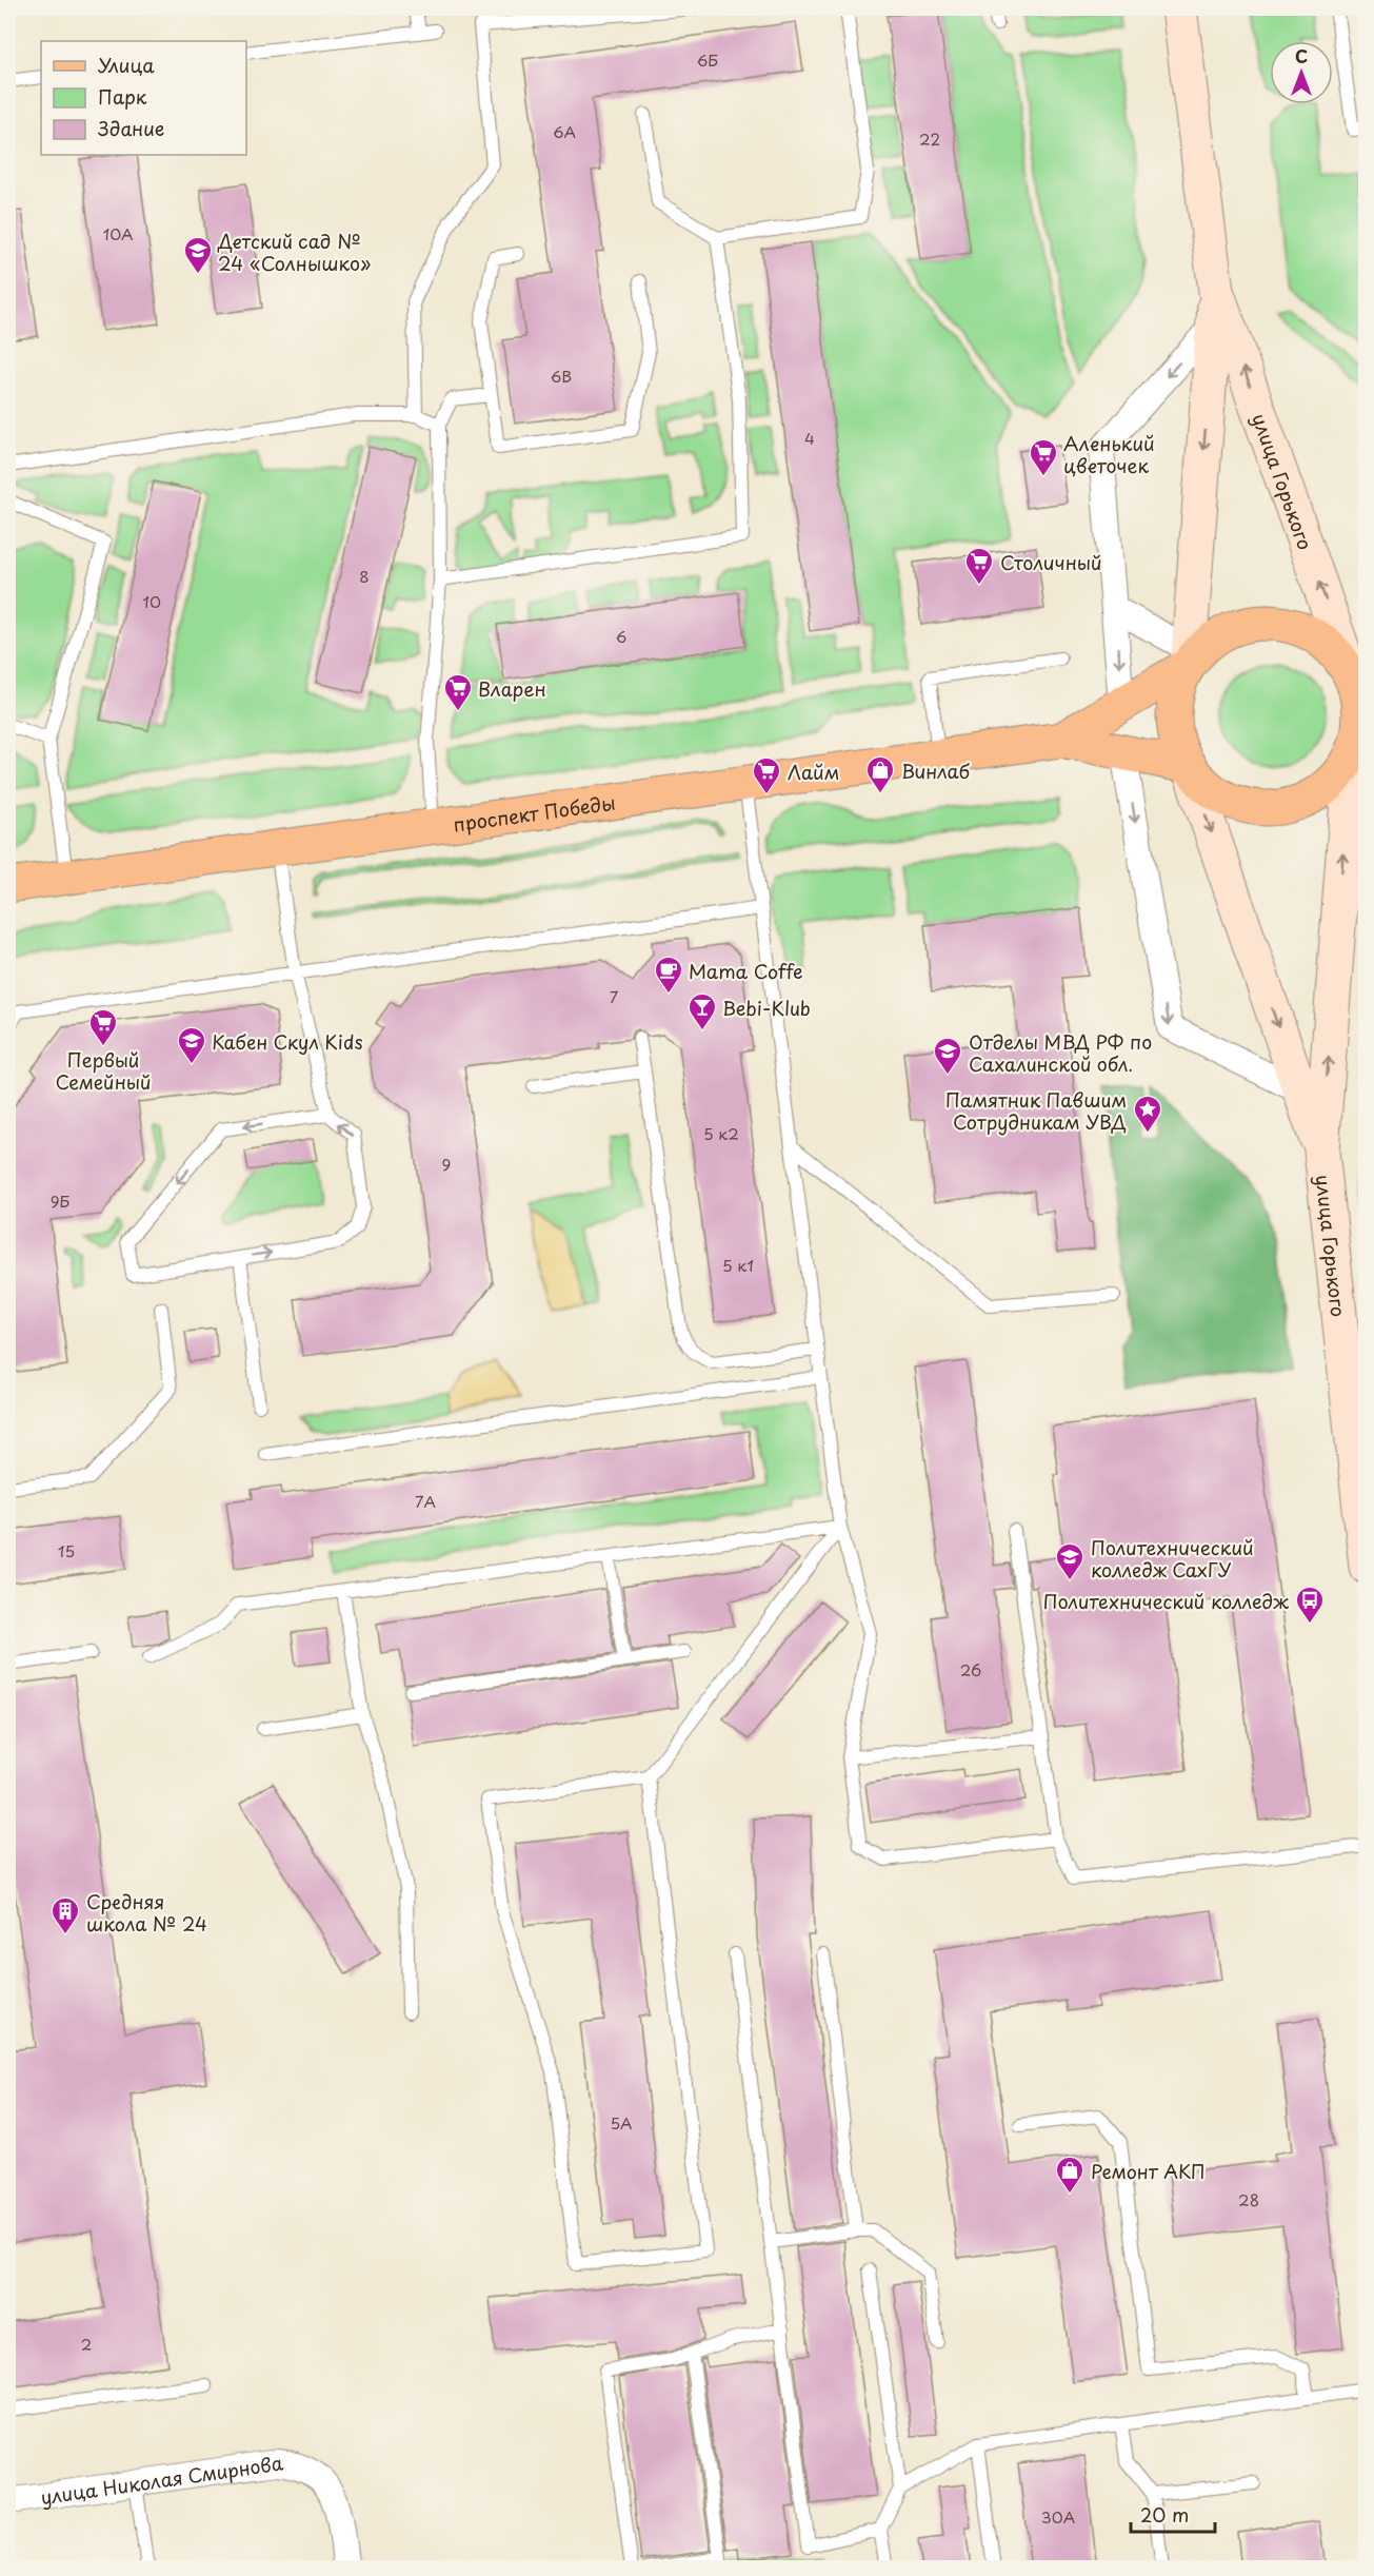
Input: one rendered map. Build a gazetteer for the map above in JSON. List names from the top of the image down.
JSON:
{
  "streets": {
    "main road": ["улица Горького", "проспект Победы"],
    "street": ["улица Николая Смирнова"]
  },
  "crossings": [
    ["улица Горького", "проспект Победы"]
  ],
  "places": {
    "school or university": [
      "Детский сад № 24 «Солнышко»",
      "Кабен Скул Kids",
      "Отделы МВД РФ по Сахалинской обл.",
      "Политехнический колледж СахГУ"
    ],
    "supermarket": [
      "Аленький цветочек",
      "Столичный",
      "Вларен",
      "Лайм",
      "Первый Семейный"
    ],
    "shop": ["Винлаб", "Ремонт АКП"],
    "cafe": ["Mama Coffe"],
    "bar": ["Bebi-Klub"],
    "place": ["Памятник Павшим Сотрудникам УВД"],
    "bus stop": ["Политехнический колледж"],
    "building": ["Средняя школа № 24"]
  },
  "house_numbers": [
    "6Б",
    "6А",
    "22",
    "10А",
    "6В",
    "4",
    "8",
    "10",
    "6",
    "7",
    "5 к2",
    "9",
    "9Б",
    "5 к1",
    "7А",
    "15",
    "26",
    "5А",
    "28",
    "2",
    "30А"
  ],
  "legend": ["Улица", "Парк", "Здание"],
  "scale_bar": "20 m",
  "north": "top"
}
